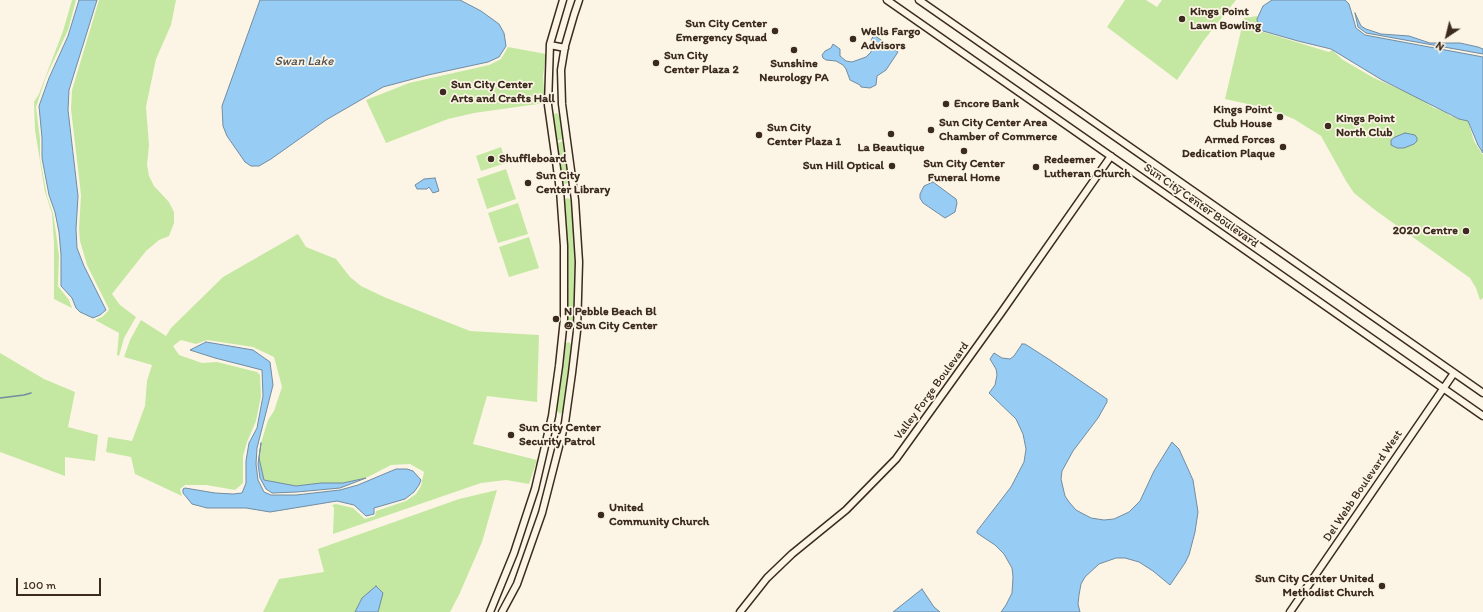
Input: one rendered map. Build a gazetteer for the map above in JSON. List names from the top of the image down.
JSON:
{
  "streets": {
    "street": ["Sun City Center Boulevard", "Valley Forge Boulevard", "Del Webb Boulevard West"]
  },
  "crossings": [
    ["Sun City Center Boulevard", "Valley Forge Boulevard"],
    ["Sun City Center Boulevard", "Del Webb Boulevard West"]
  ],
  "water": ["Swan Lake"],
  "places": [
    "Kings Point Lawn Bowling",
    "Sun City Center Emergency Squad",
    "Wells Fargo Advisors",
    "Sunshine Neurology PA",
    "Sun City Center Plaza 2",
    "Sun City Center Arts and Crafts Hall",
    "Encore Bank",
    "Kings Point Club House",
    "Kings Point North Club",
    "Sun City Center Area Chamber of Commerce",
    "La Beautique",
    "Sun City Center Plaza 1",
    "Armed Forces Dedication Plaque",
    "Sun City Center Funeral Home",
    "Shuffleboard",
    "Sun Hill Optical",
    "Redeemer Lutheran Church",
    "Sun City Center Library",
    "2020 Centre",
    "N Pebble Beach Bl @ Sun City Center",
    "Sun City Center Security Patrol",
    "United Community Church",
    "Sun City Center United Methodist Church"
  ],
  "scale_bar": "100 m",
  "north": "bottom left"
}
